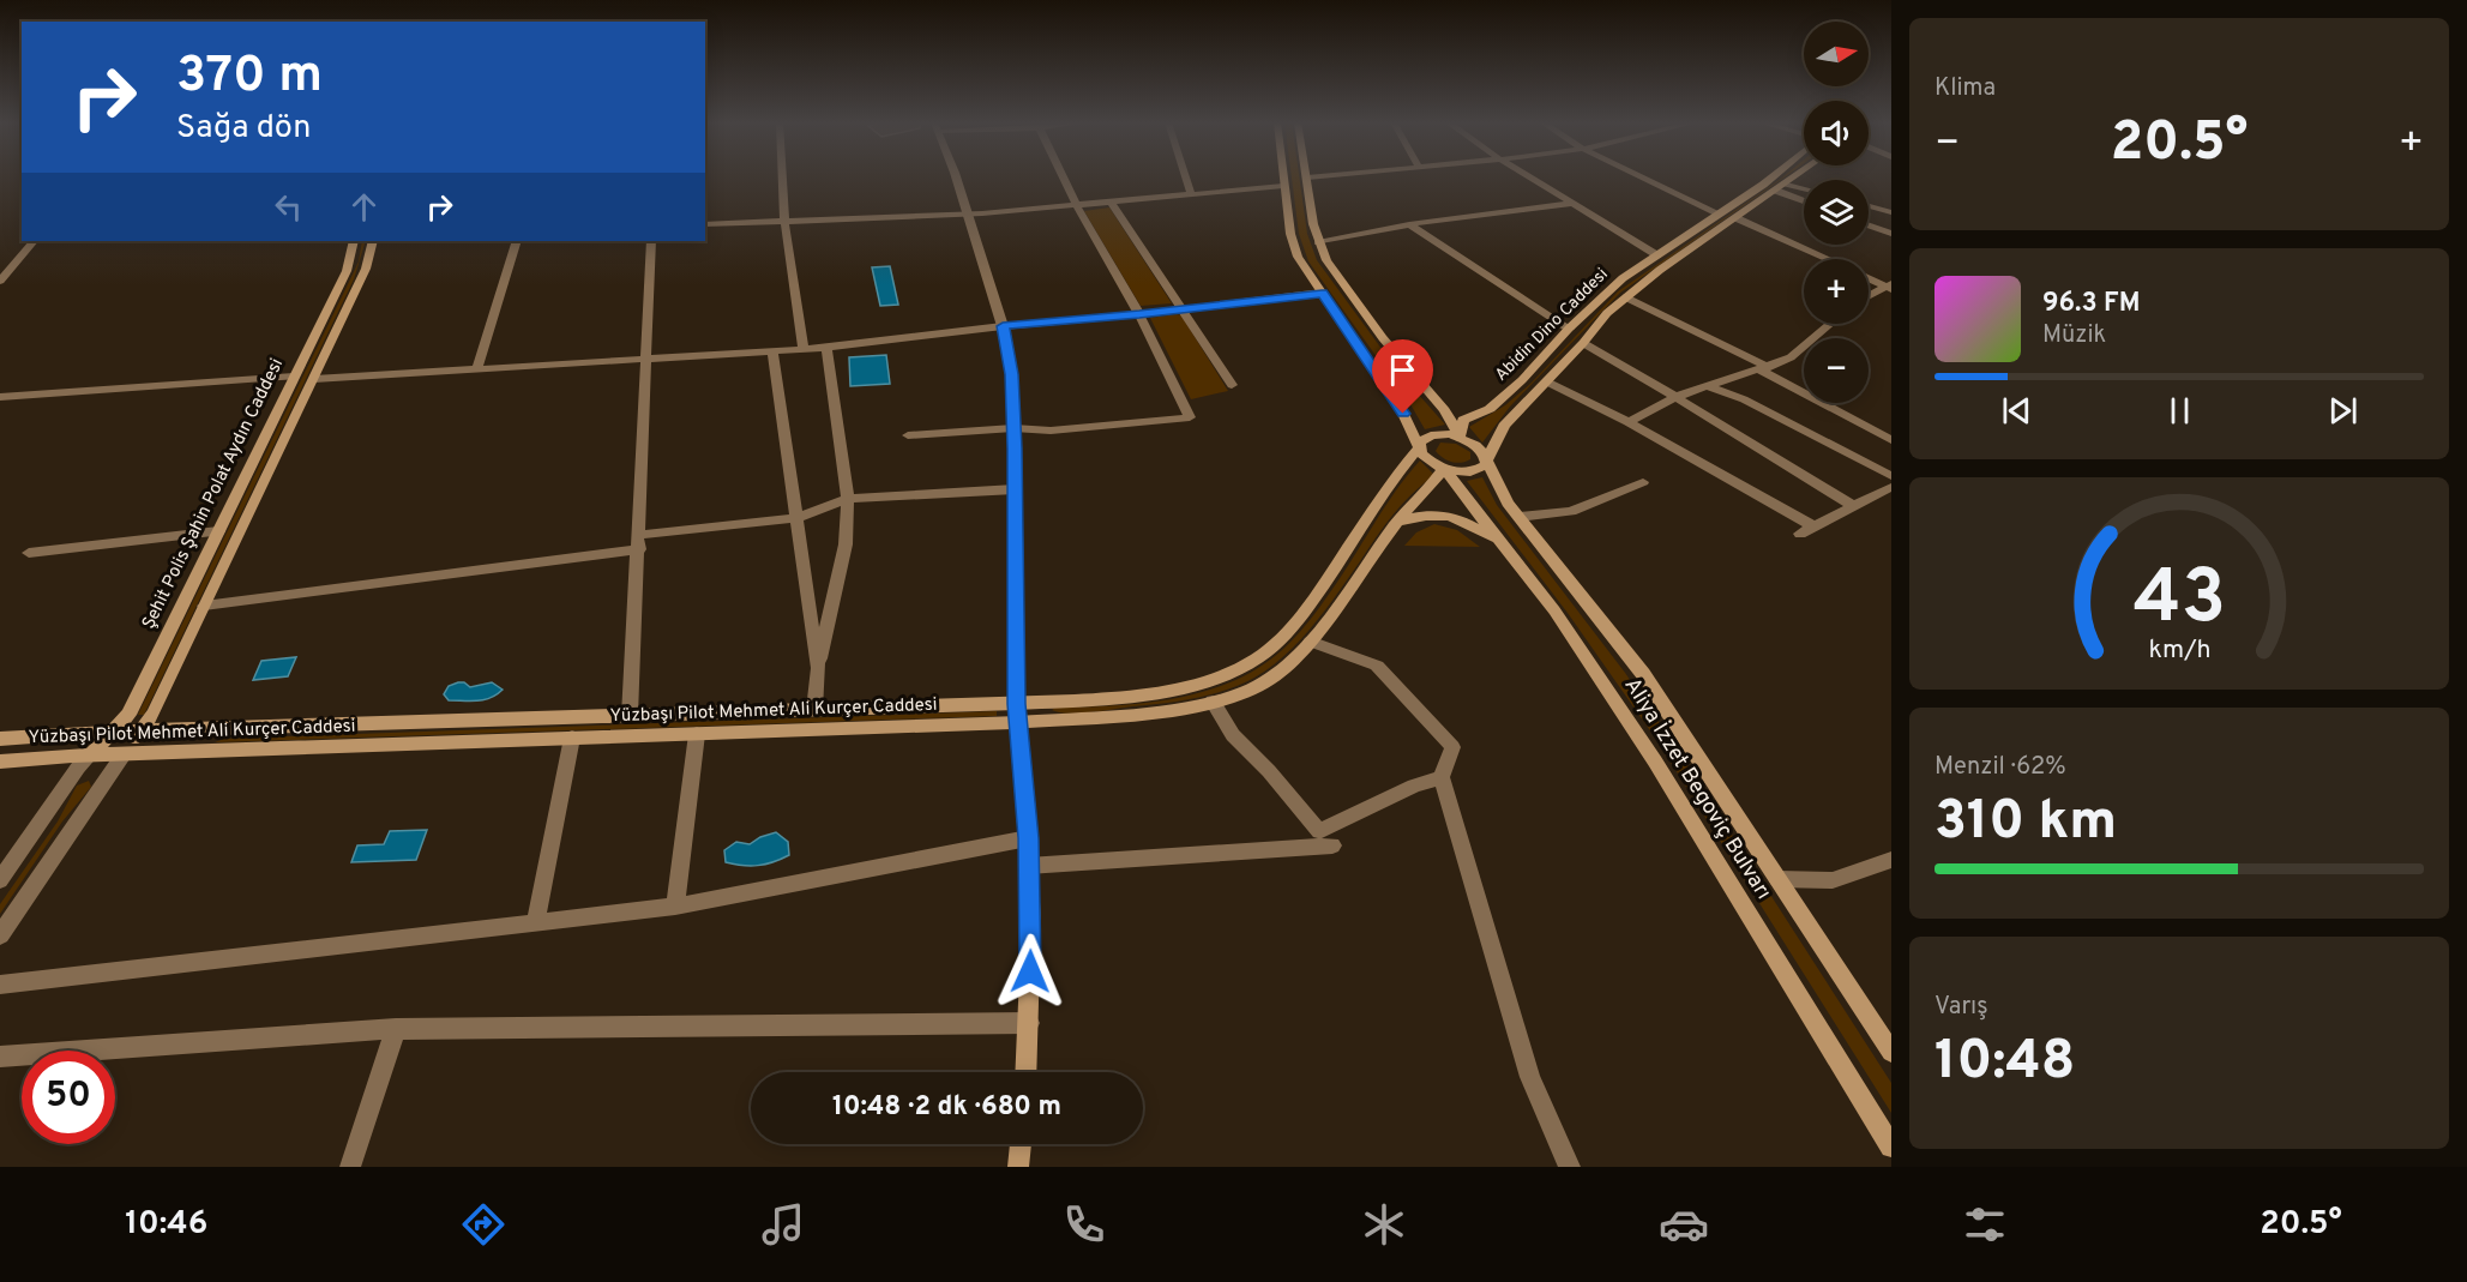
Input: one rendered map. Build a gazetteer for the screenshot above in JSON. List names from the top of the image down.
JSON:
{
  "streets": {
    "main road": [
      "Abidin Dino Caddesi",
      "Şehit Polis Şahin Polat Aydın Caddesi",
      "Yüzbaşı Pilot Mehmet Ali Kurçer Caddesi",
      "Aliya İzzet Begoviç Bulvarı"
    ]
  },
  "crossings": [
    ["Abidin Dino Caddesi", "Aliya İzzet Begoviç Bulvarı"],
    ["Şehit Polis Şahin Polat Aydın Caddesi", "Yüzbaşı Pilot Mehmet Ali Kurçer Caddesi"],
    ["Yüzbaşı Pilot Mehmet Ali Kurçer Caddesi", "Aliya İzzet Begoviç Bulvarı"]
  ],
  "north": "right",
  "page": {
    "tile": [
      "Klima",
      ["Menzil · 62%", "310 km"],
      ["Varış", "10:48"]
    ],
    "map_buttons": ["+", "−"],
    "turn": ["370 m", "Sağa dön"],
    "heat": ["−", "20.5°", "+"],
    "song": ["96.3 FM", "Müzik"],
    "limit": "50",
    "trip": "10:48 · 2 dk · 680 m",
    "tabs": ["10:46", "20.5°"],
    "gauge": ["43", "km/h"]
  }
}
